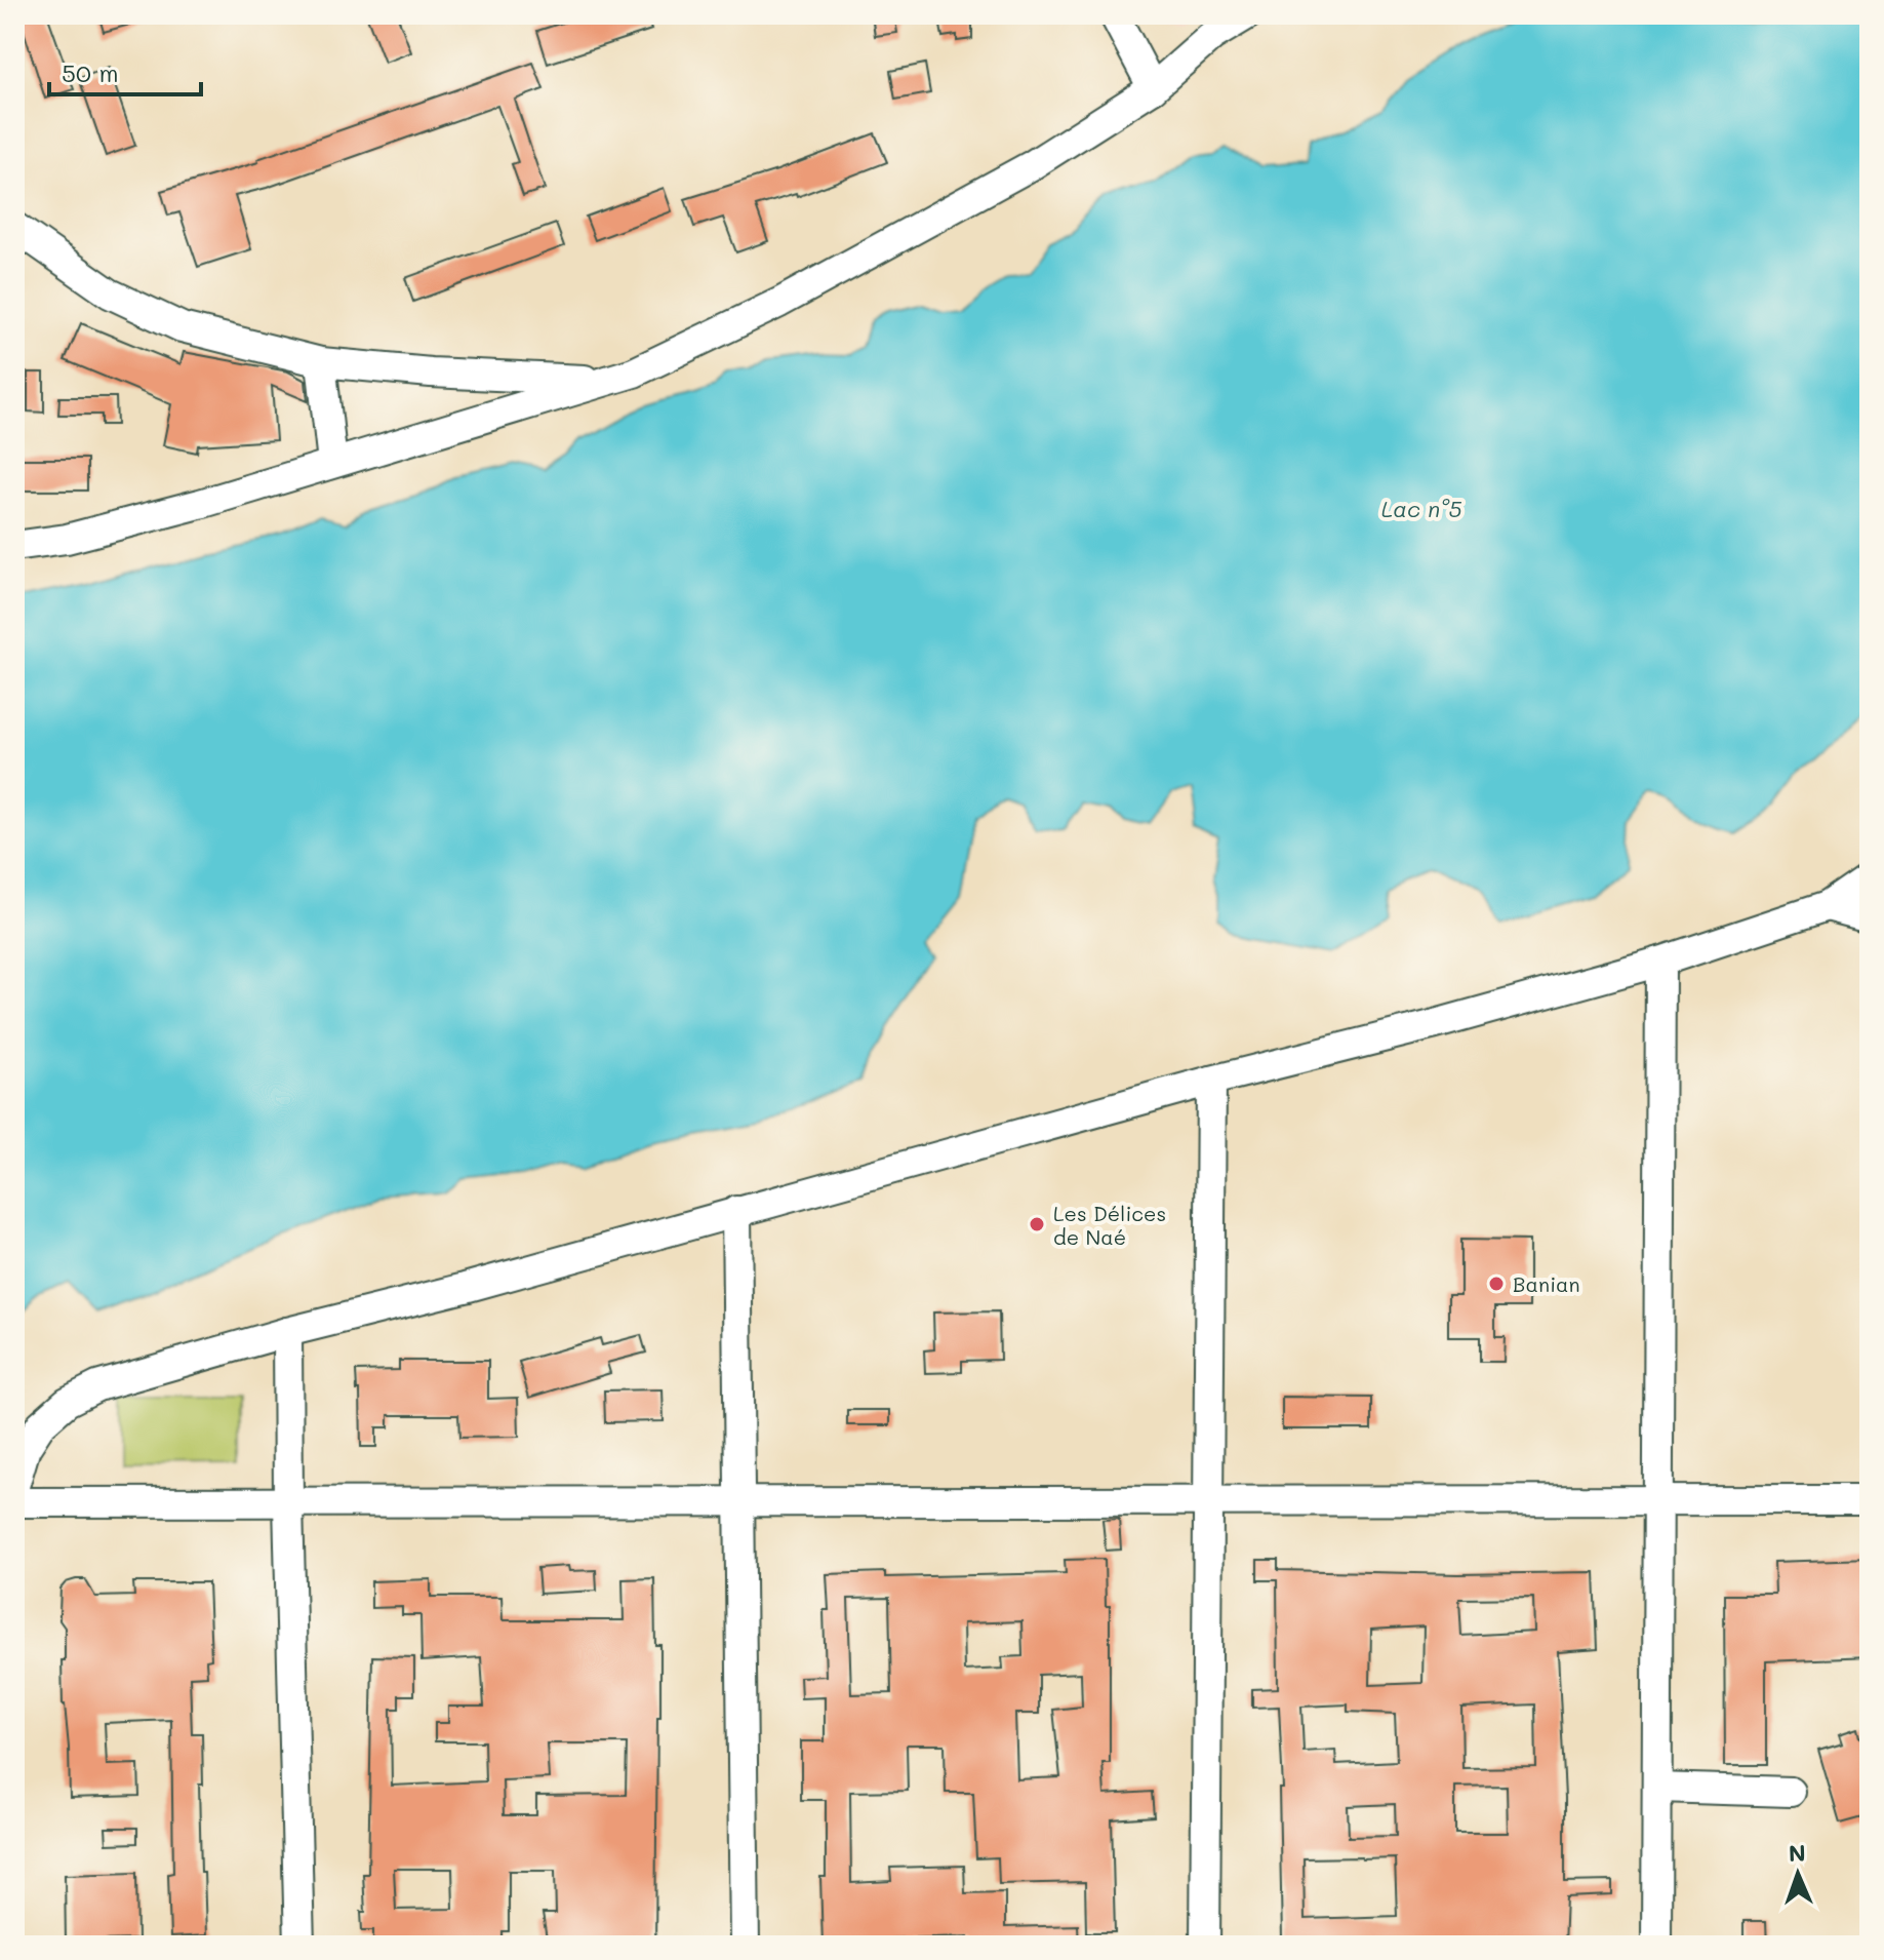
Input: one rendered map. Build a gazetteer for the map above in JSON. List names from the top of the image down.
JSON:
{
  "water": ["Lac n°5"],
  "places": ["Les Délices de Naé", "Banian"],
  "scale_bar": "50 m",
  "north": "top"
}
